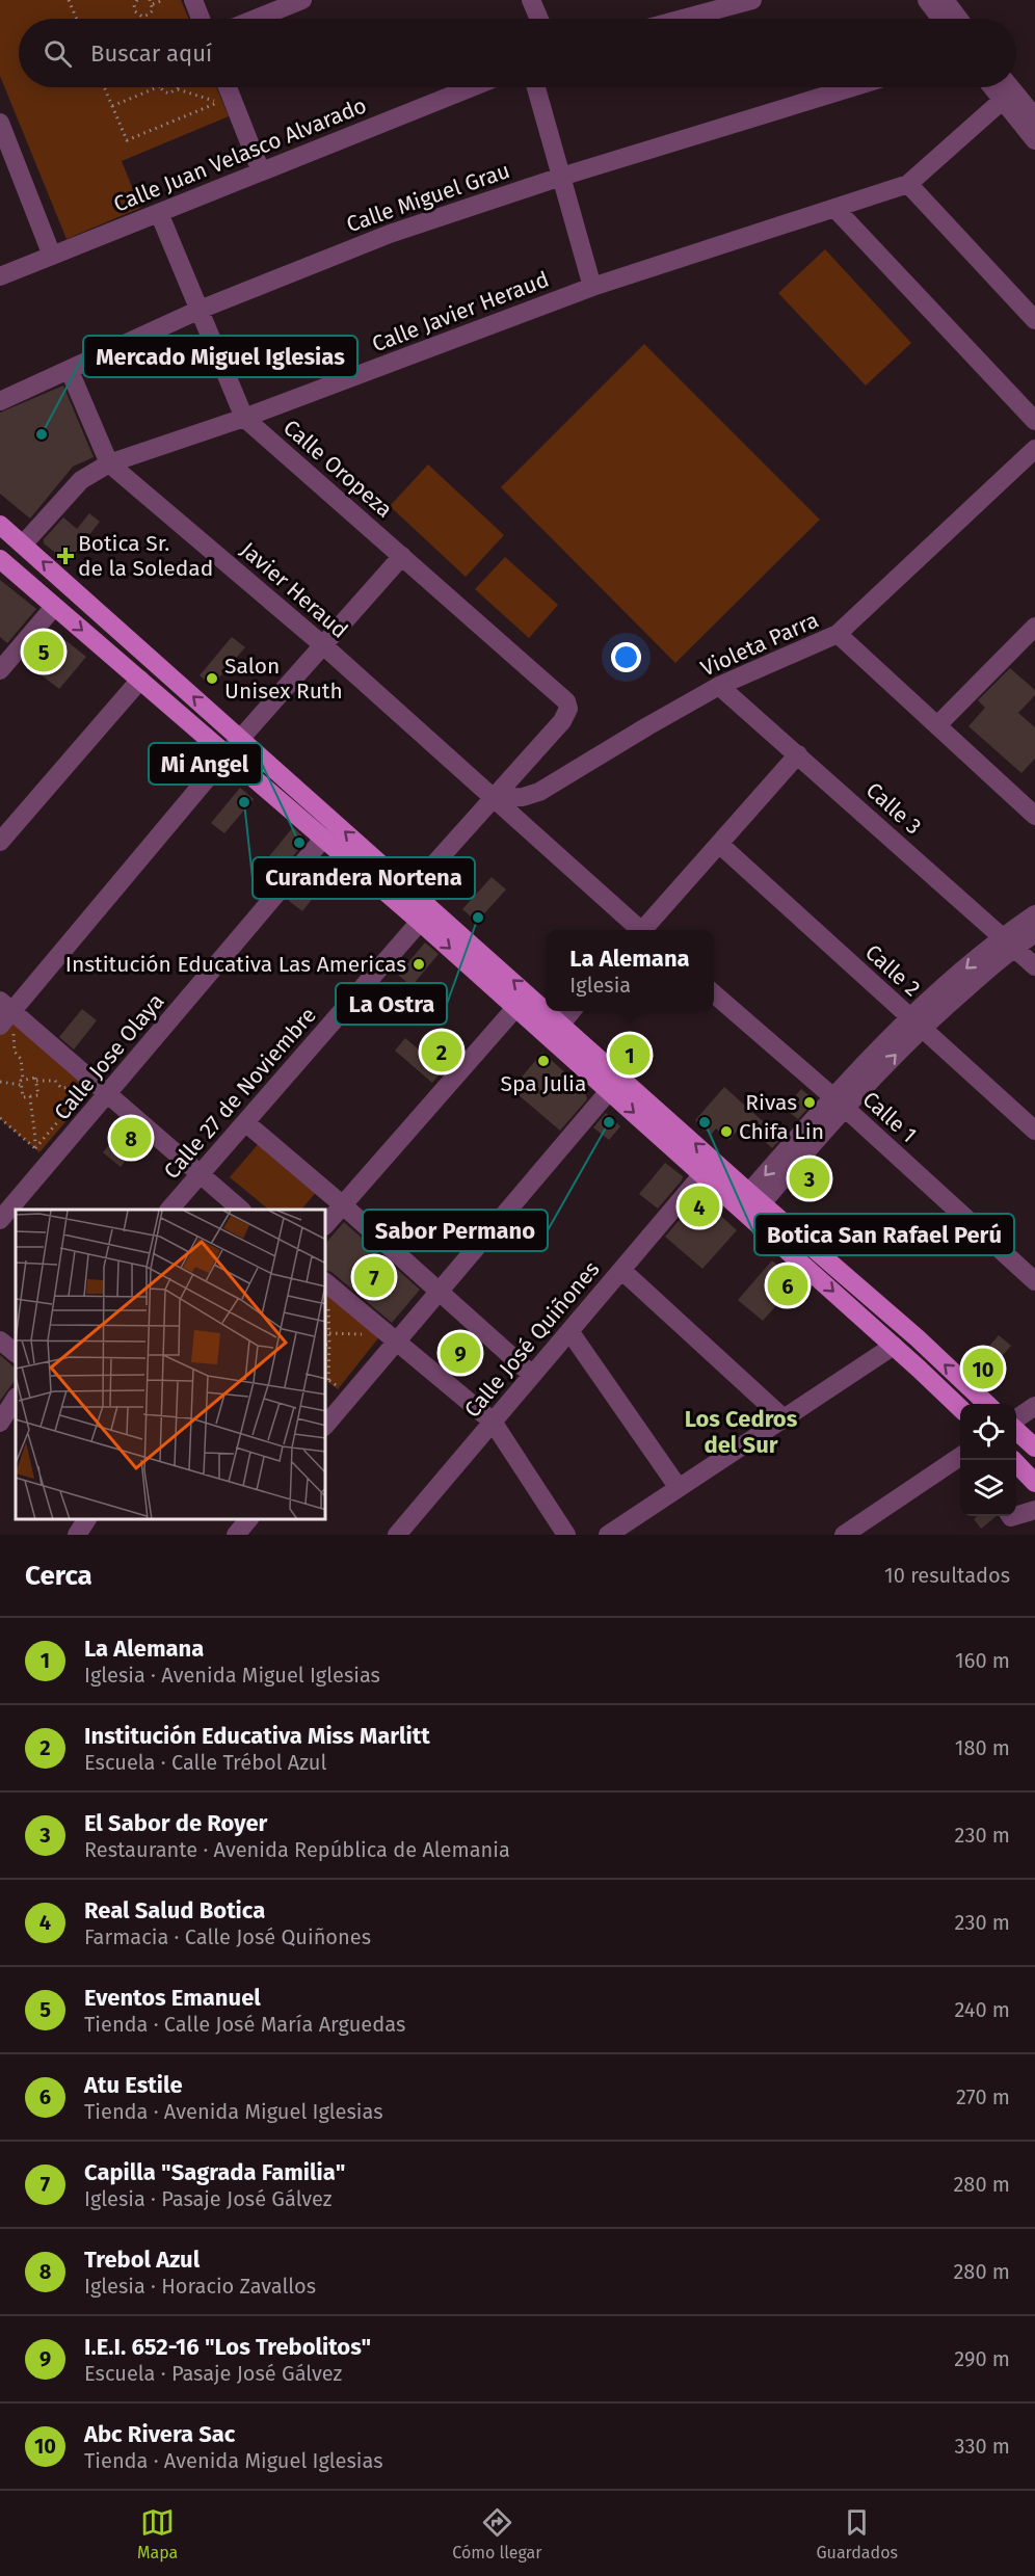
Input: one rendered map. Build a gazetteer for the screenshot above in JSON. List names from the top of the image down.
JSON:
{
  "streets": {
    "street": [
      "Calle Juan Velasco Alvarado",
      "Calle Miguel Grau",
      "Calle Javier Heraud",
      "Calle Oropeza",
      "Javier Heraud",
      "Violeta Parra",
      "Calle 3",
      "Calle 2",
      "Calle Jose Olaya",
      "Calle 27 de Noviembre",
      "Calle 1",
      "Calle José Quiñones"
    ]
  },
  "crossings": [
    ["Calle Juan Velasco Alvarado", "Calle Oropeza"],
    ["Calle Miguel Grau", "Calle Oropeza"],
    ["Calle Miguel Grau", "Javier Heraud"],
    ["Calle Javier Heraud", "Calle Oropeza"],
    ["Calle Javier Heraud", "Javier Heraud"],
    ["Calle Oropeza", "Javier Heraud"],
    ["Calle Oropeza", "Violeta Parra"],
    ["Javier Heraud", "Violeta Parra"],
    ["Violeta Parra", "Calle 3"]
  ],
  "districts": ["Los Cedros del Sur"],
  "places": {
    "other": [
      "Mercado Miguel Iglesias",
      "Salon Unisex Ruth",
      "Curandera Nortena",
      "Mi Angel",
      "La Ostra",
      "Institución Educativa Las Americas",
      "Spa Julia",
      "Rivas",
      "Sabor Permano",
      "Botica San Rafael Perú",
      "Chifa Lin"
    ],
    "health": ["Botica Sr. de la Soledad"]
  },
  "page": {
    "search": "Buscar aquí",
    "pins": [
      "5",
      "2",
      "1",
      "8",
      "3",
      "4",
      "7",
      "6",
      "9",
      "10"
    ],
    "popup": ["La Alemana", "Iglesia"],
    "heading": ["Cerca", "10 resultados"],
    "list": [
      {
        "mark": "1",
        "name": "La Alemana",
        "note": "Iglesia · Avenida Miguel Iglesias",
        "value": "160 m"
      },
      {
        "mark": "2",
        "name": "Institución Educativa Miss Marlitt",
        "note": "Escuela · Calle Trébol Azul",
        "value": "180 m"
      },
      {
        "mark": "3",
        "name": "El Sabor de Royer",
        "note": "Restaurante · Avenida República de Alemania",
        "value": "230 m"
      },
      {
        "mark": "4",
        "name": "Real Salud Botica",
        "note": "Farmacia · Calle José Quiñones",
        "value": "230 m"
      },
      {
        "mark": "5",
        "name": "Eventos Emanuel",
        "note": "Tienda · Calle José María Arguedas",
        "value": "240 m"
      },
      {
        "mark": "6",
        "name": "Atu Estile",
        "note": "Tienda · Avenida Miguel Iglesias",
        "value": "270 m"
      },
      {
        "mark": "7",
        "name": "Capilla \"Sagrada Familia\"",
        "note": "Iglesia · Pasaje José Gálvez",
        "value": "280 m"
      },
      {
        "mark": "8",
        "name": "Trebol Azul",
        "note": "Iglesia · Horacio Zavallos",
        "value": "280 m"
      },
      {
        "mark": "9",
        "name": "I.E.I. 652-16 \"Los Trebolitos\"",
        "note": "Escuela · Pasaje José Gálvez",
        "value": "290 m"
      },
      {
        "mark": "10",
        "name": "Abc Rivera Sac",
        "note": "Tienda · Avenida Miguel Iglesias",
        "value": "330 m"
      }
    ],
    "nav": ["Mapa", "Cómo llegar", "Guardados"]
  }
}
